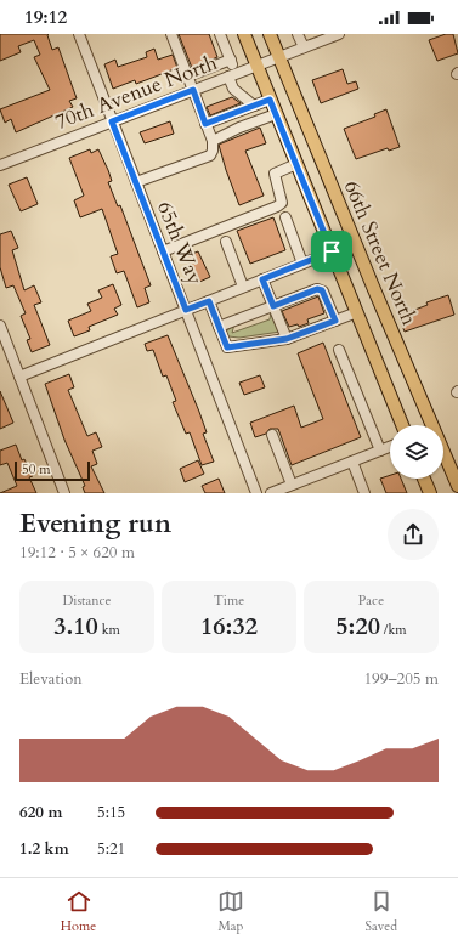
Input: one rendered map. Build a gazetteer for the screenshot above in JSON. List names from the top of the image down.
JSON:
{
  "streets": {
    "main road": ["66th Street North"],
    "street": ["70th Avenue North", "65th Way"]
  },
  "crossings": [
    ["70th Avenue North", "65th Way"],
    ["70th Avenue North", "66th Street North"]
  ],
  "scale_bar": "50 m",
  "page": {
    "status": "19:12",
    "scale": "50 m",
    "heading": ["Evening run", "19:12 · 5 × 620 m"],
    "stats": [
      ["Distance", "3.10 km"],
      ["Time", "16:32"],
      ["Pace", "5:20 /km"]
    ],
    "chart": ["Elevation", "199–205 m"],
    "list": [
      {
        "name": "620 m",
        "note": "5:15"
      },
      {
        "name": "1.2 km",
        "note": "5:21"
      }
    ],
    "tabs": ["Home", "Map", "Saved"]
  }
}
